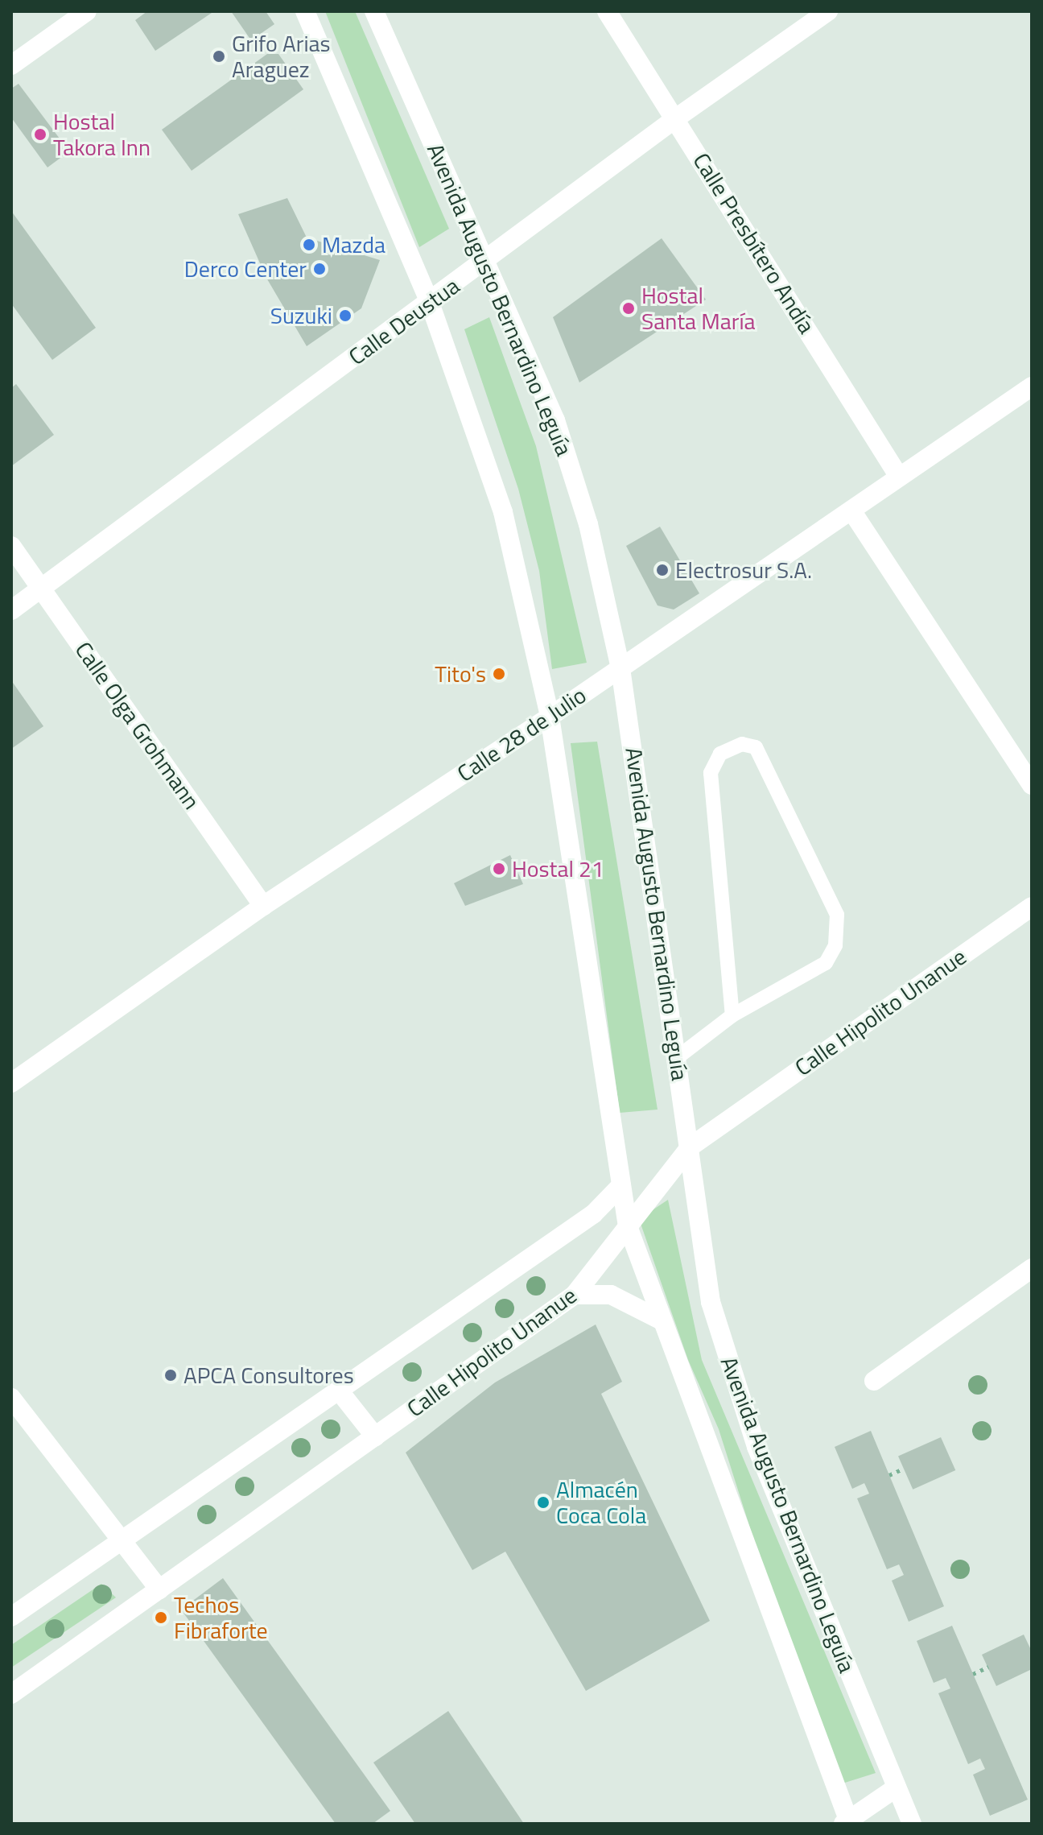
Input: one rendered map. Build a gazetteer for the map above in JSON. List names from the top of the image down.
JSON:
{
  "streets": {
    "main road": [
      "Calle Presbítero Andía",
      "Avenida Augusto Bernardino Leguía",
      "Calle Deustua",
      "Calle Olga Grohmann",
      "Calle 28 de Julio",
      "Calle Hipolito Unanue"
    ]
  },
  "crossings": [
    ["Calle Presbítero Andía", "Calle Deustua"],
    ["Calle Presbítero Andía", "Calle 28 de Julio"],
    ["Avenida Augusto Bernardino Leguía", "Calle Deustua"],
    ["Avenida Augusto Bernardino Leguía", "Calle 28 de Julio"],
    ["Avenida Augusto Bernardino Leguía", "Calle Hipolito Unanue"],
    ["Calle Deustua", "Calle Olga Grohmann"],
    ["Calle Olga Grohmann", "Calle 28 de Julio"]
  ],
  "places": [
    "Grifo Arias Araguez",
    "Hostal Takora Inn",
    "Mazda",
    "Derco Center",
    "Hostal Santa María",
    "Suzuki",
    "Electrosur S.A.",
    "Tito's",
    "Hostal 21",
    "APCA Consultores",
    "Almacén Coca Cola",
    "Techos Fibraforte"
  ]
}
